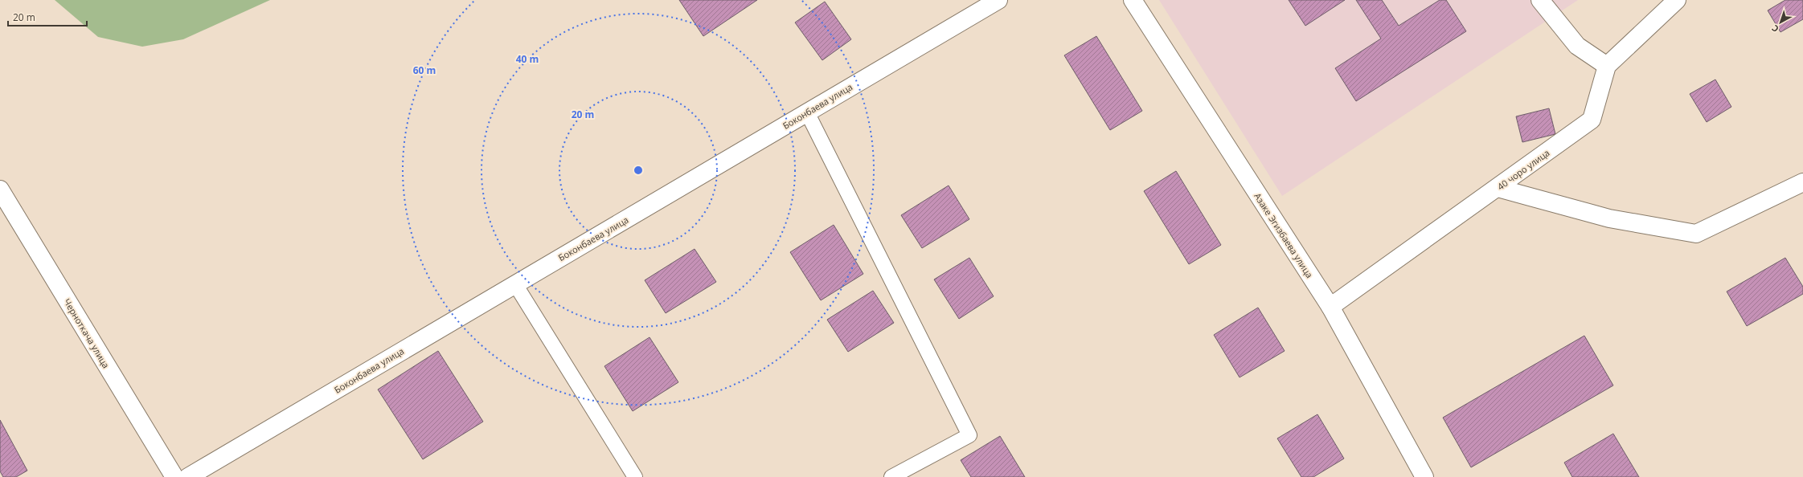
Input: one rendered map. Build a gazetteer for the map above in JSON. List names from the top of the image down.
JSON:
{
  "streets": {
    "street": [
      "Боконбаева улица",
      "40 чоро улица",
      "Азаке Эгизбаева улица",
      "Черноткача улица"
    ]
  },
  "crossings": [
    ["40 чоро улица", "Азаке Эгизбаева улица"]
  ],
  "scale_bar": "20 m",
  "north": "bottom left",
  "rings": ["40 m", "60 m", "20 m"]
}
